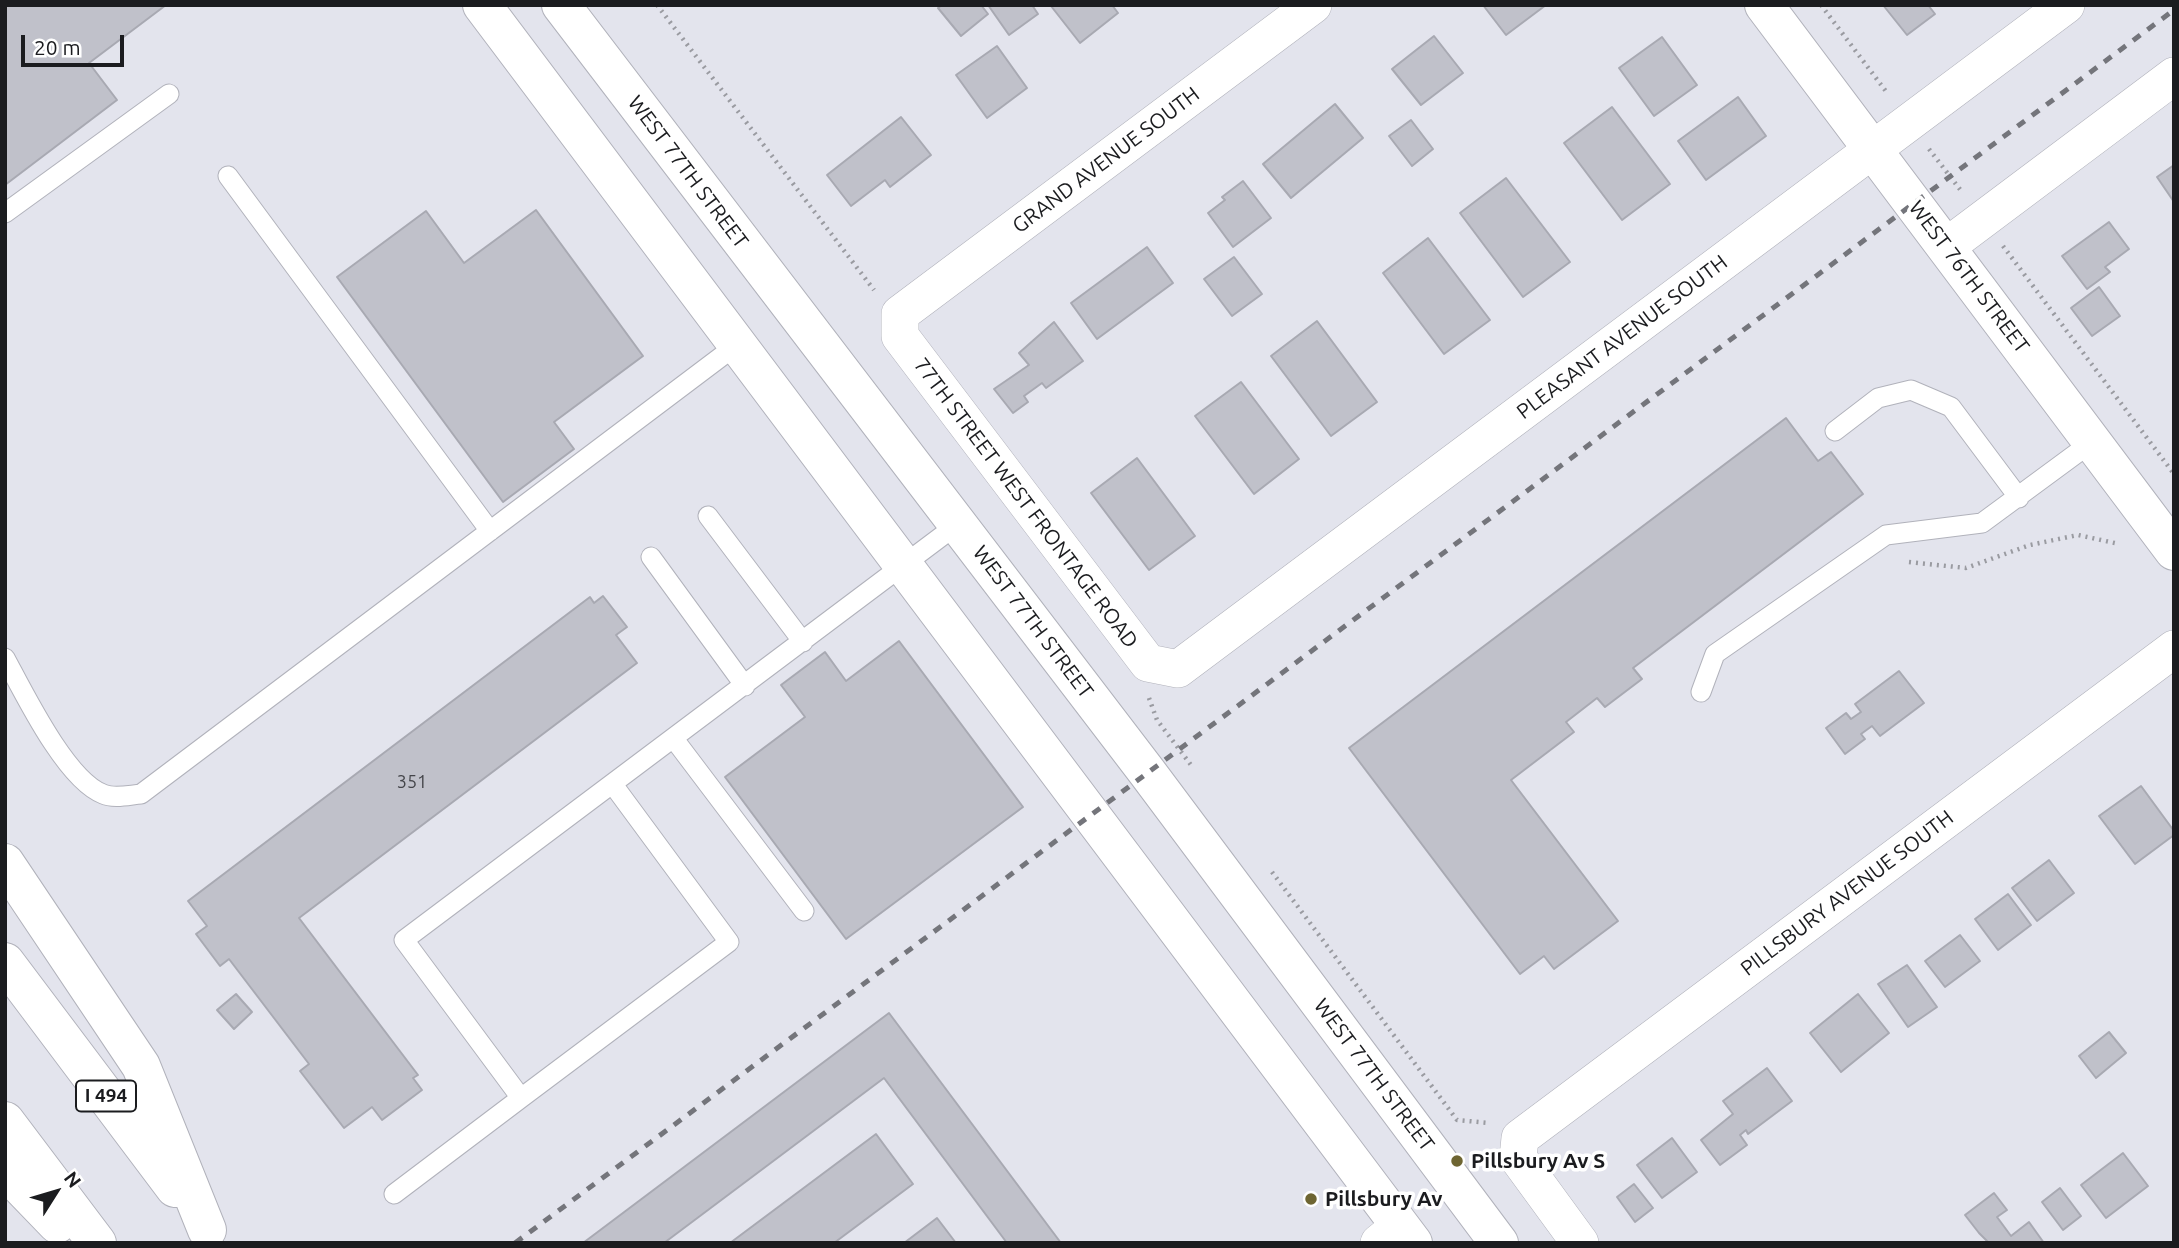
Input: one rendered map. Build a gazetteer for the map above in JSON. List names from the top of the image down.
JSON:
{
  "streets": {
    "main road": ["WEST 77TH STREET", "WEST 76TH STREET", "I 494"],
    "street": [
      "GRAND AVENUE SOUTH",
      "PLEASANT AVENUE SOUTH",
      "77TH STREET WEST FRONTAGE ROAD",
      "PILLSBURY AVENUE SOUTH"
    ]
  },
  "crossings": [
    ["GRAND AVENUE SOUTH", "77TH STREET WEST FRONTAGE ROAD"],
    ["WEST 76TH STREET", "PLEASANT AVENUE SOUTH"],
    ["PLEASANT AVENUE SOUTH", "77TH STREET WEST FRONTAGE ROAD"]
  ],
  "places": ["Pillsbury Av S", "Pillsbury Av"],
  "house_numbers": ["351"],
  "scale_bar": "20 m",
  "north": "top right"
}
